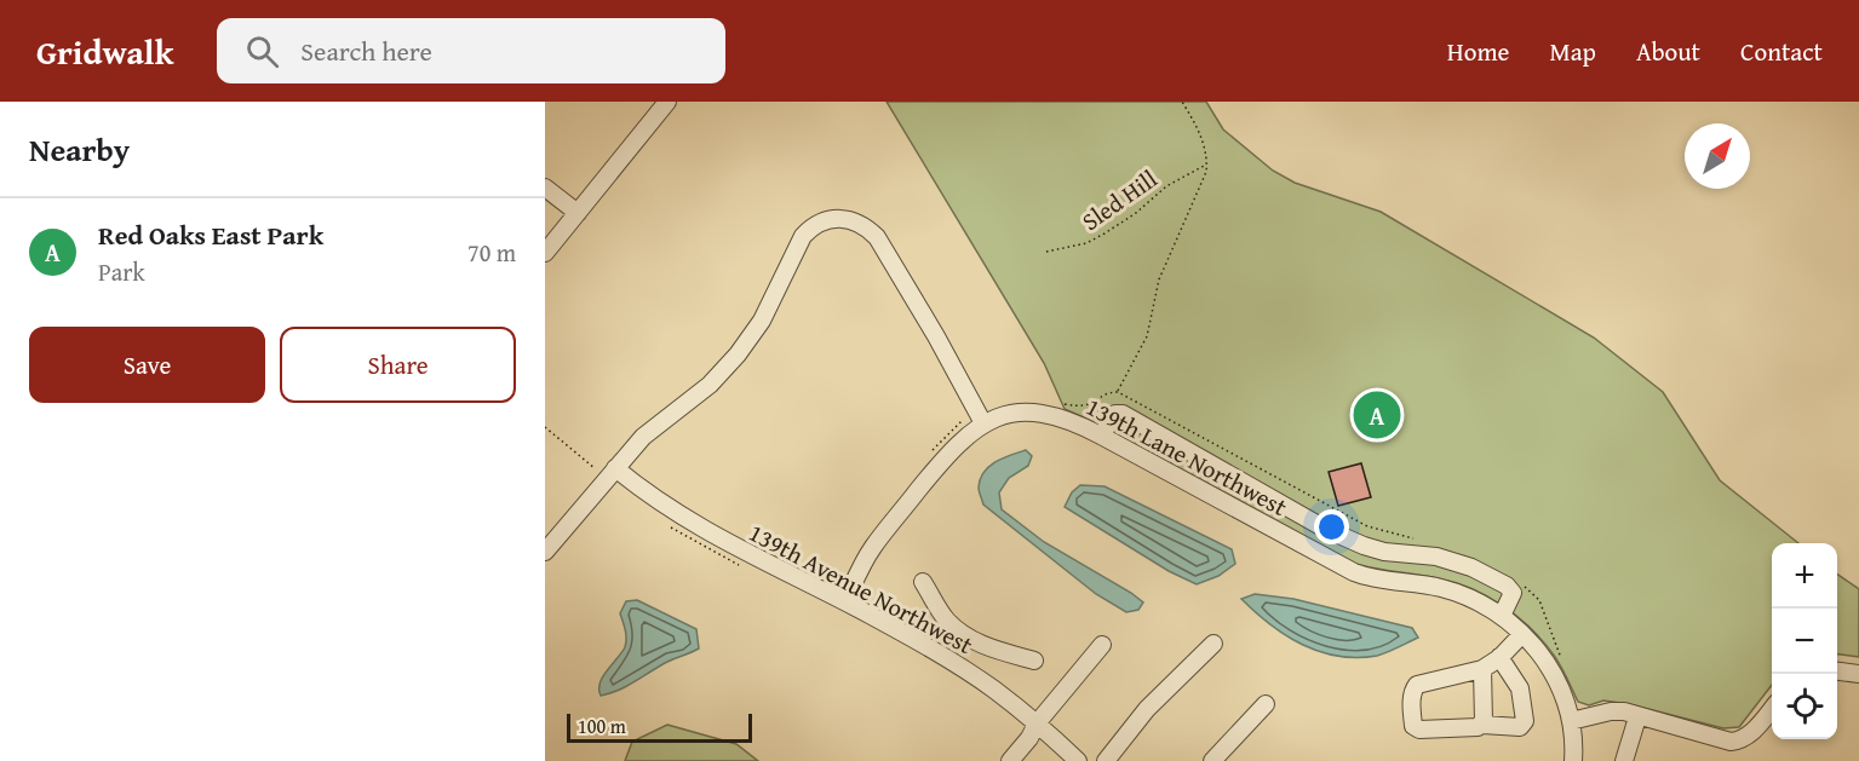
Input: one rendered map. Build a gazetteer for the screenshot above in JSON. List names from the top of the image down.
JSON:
{
  "streets": {
    "street": ["139th Lane Northwest", "139th Avenue Northwest"],
    "path": ["Sled Hill"]
  },
  "scale_bar": "100 m",
  "north": "top right",
  "page": {
    "header": "Gridwalk",
    "search": "Search here",
    "nav": [
      "Home",
      "Map",
      "About",
      "Contact"
    ],
    "heading": "Nearby",
    "list": [
      {
        "mark": "A",
        "name": "Red Oaks East Park",
        "note": "Park",
        "value": "70 m"
      }
    ],
    "buttons": ["Save", "Share"],
    "pins": "A",
    "map_buttons": ["+", "−"],
    "scale": "100 m"
  }
}
